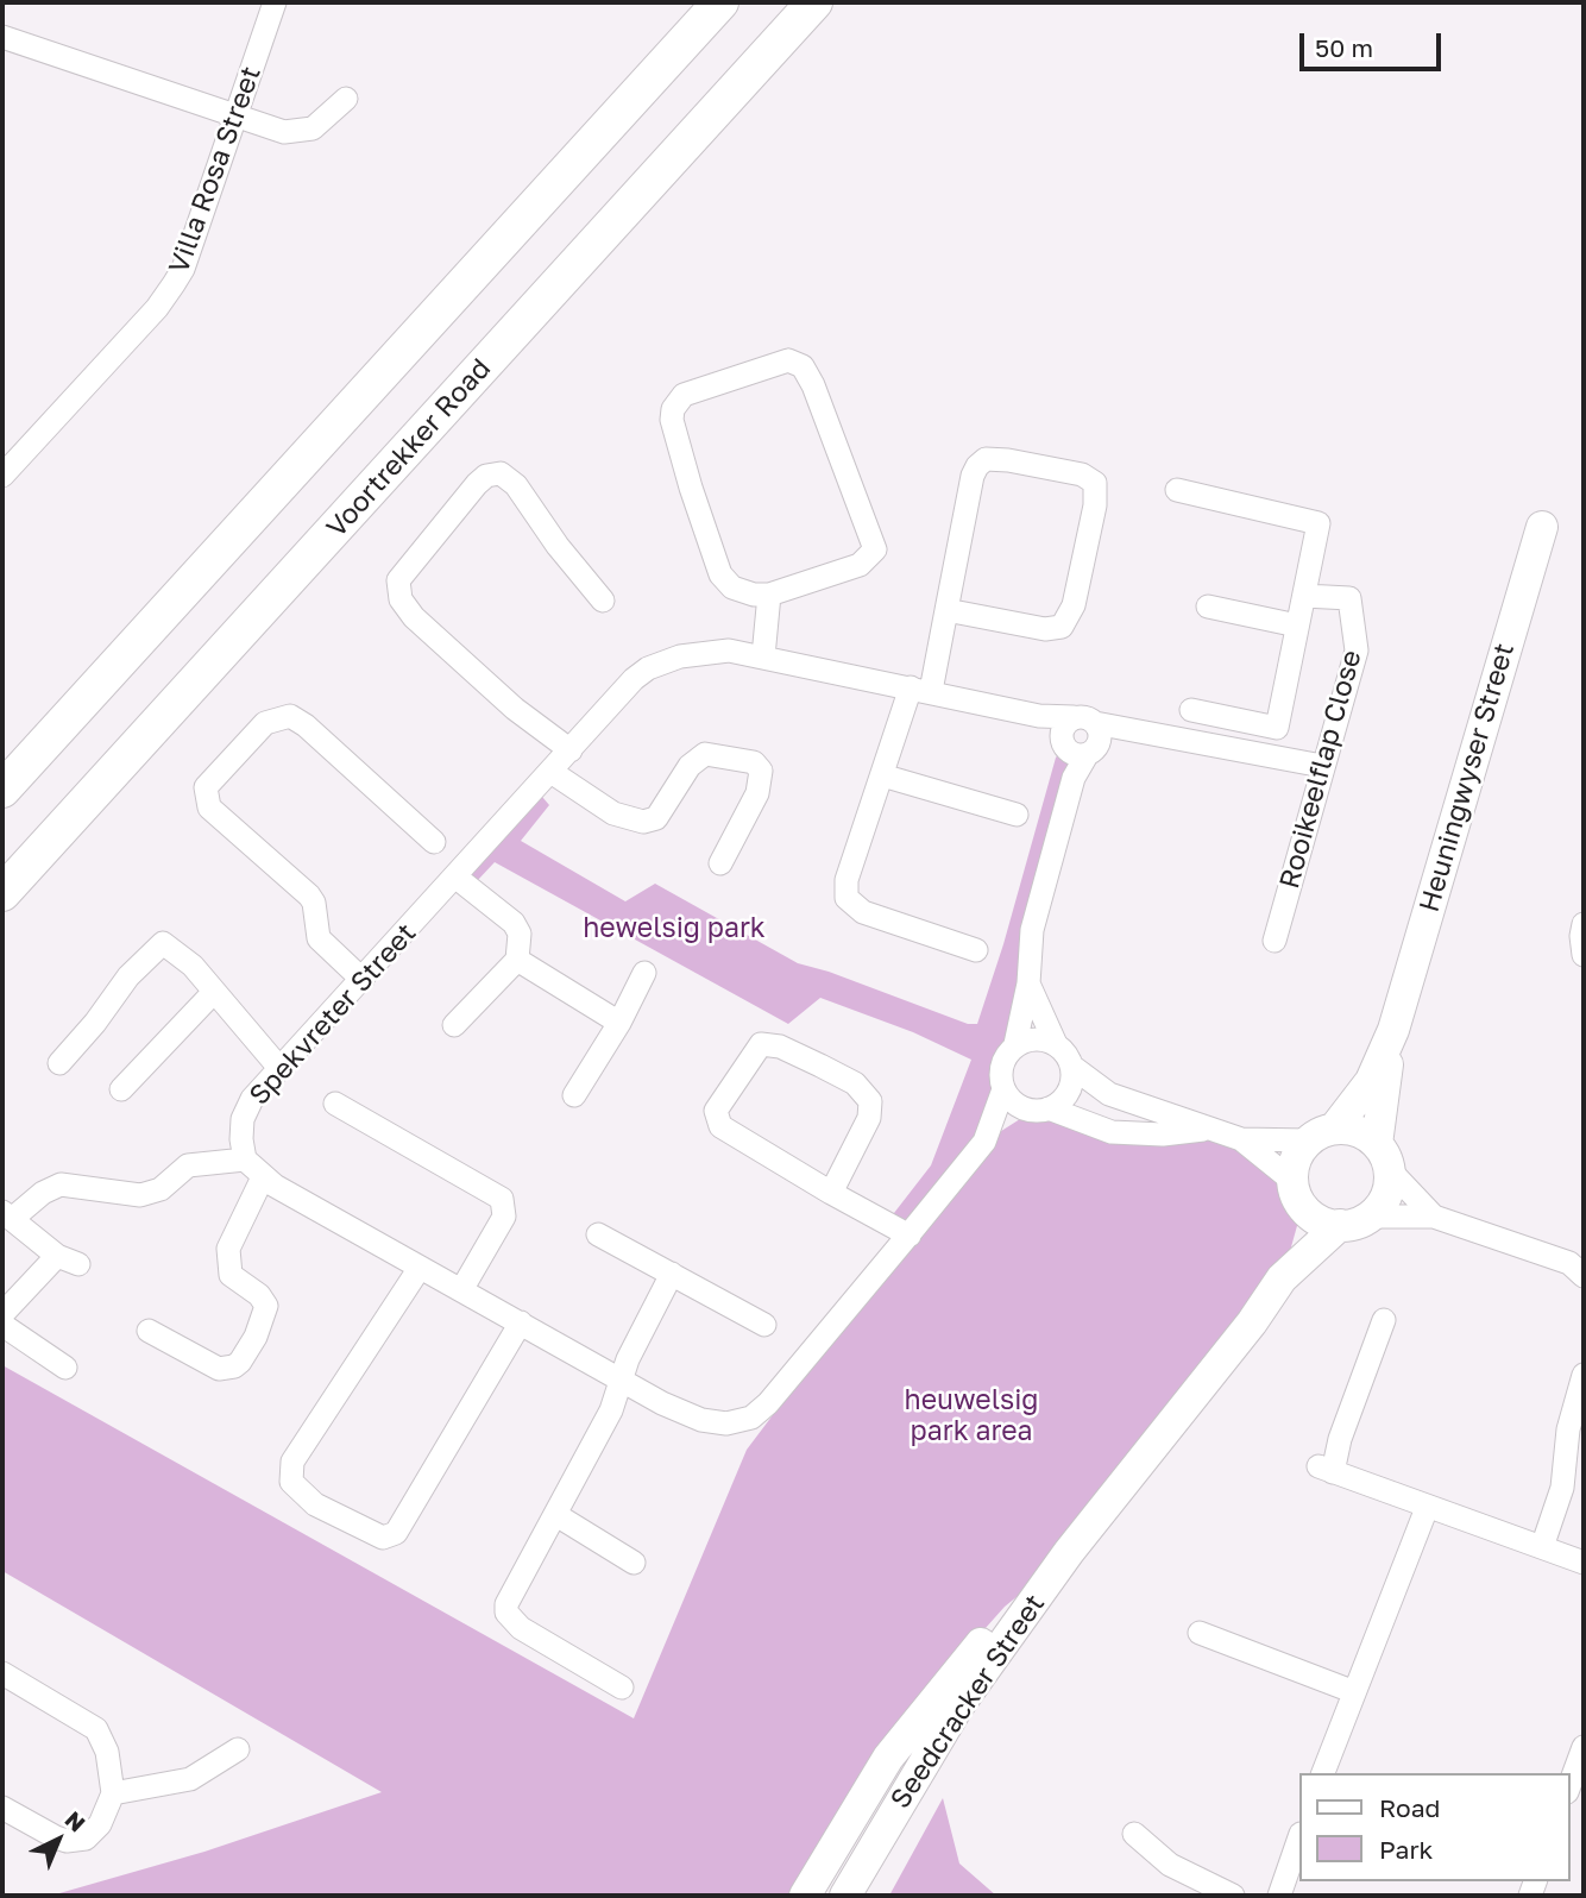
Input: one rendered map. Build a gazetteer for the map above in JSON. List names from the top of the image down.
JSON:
{
  "streets": {
    "main road": ["Voortrekker Road"],
    "street": [
      "Villa Rosa Street",
      "Rooikeelflap Close",
      "Heuningwyser Street",
      "Spekvreter Street",
      "Seedcracker Street"
    ]
  },
  "crossings": [
    ["Heuningwyser Street", "Seedcracker Street"]
  ],
  "parks": ["hewelsig park", "heuwelsig park area"],
  "legend": ["Road", "Park"],
  "scale_bar": "50 m",
  "north": "top right"
}
